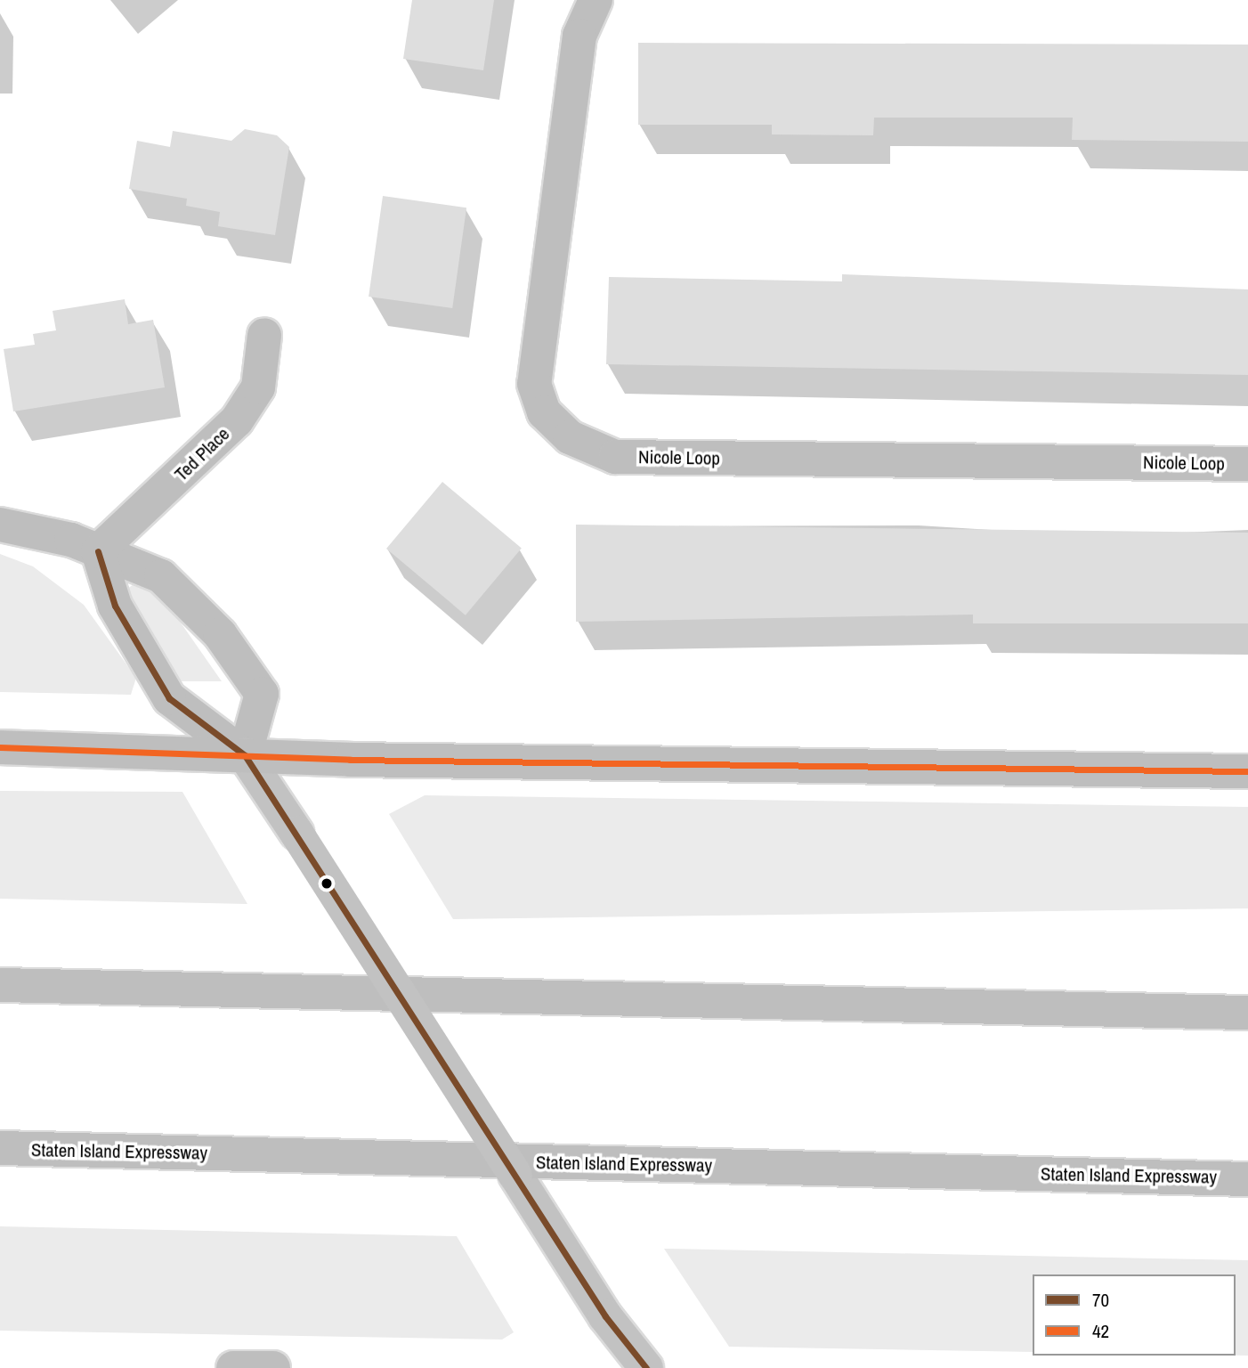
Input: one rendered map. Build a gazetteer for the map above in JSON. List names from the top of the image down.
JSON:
{
  "streets": {
    "main road": ["Ted Place", "Nicole Loop", "Staten Island Expressway"]
  },
  "lines": ["transit line 70", "transit line 42"],
  "legend": ["70", "42"]
}
